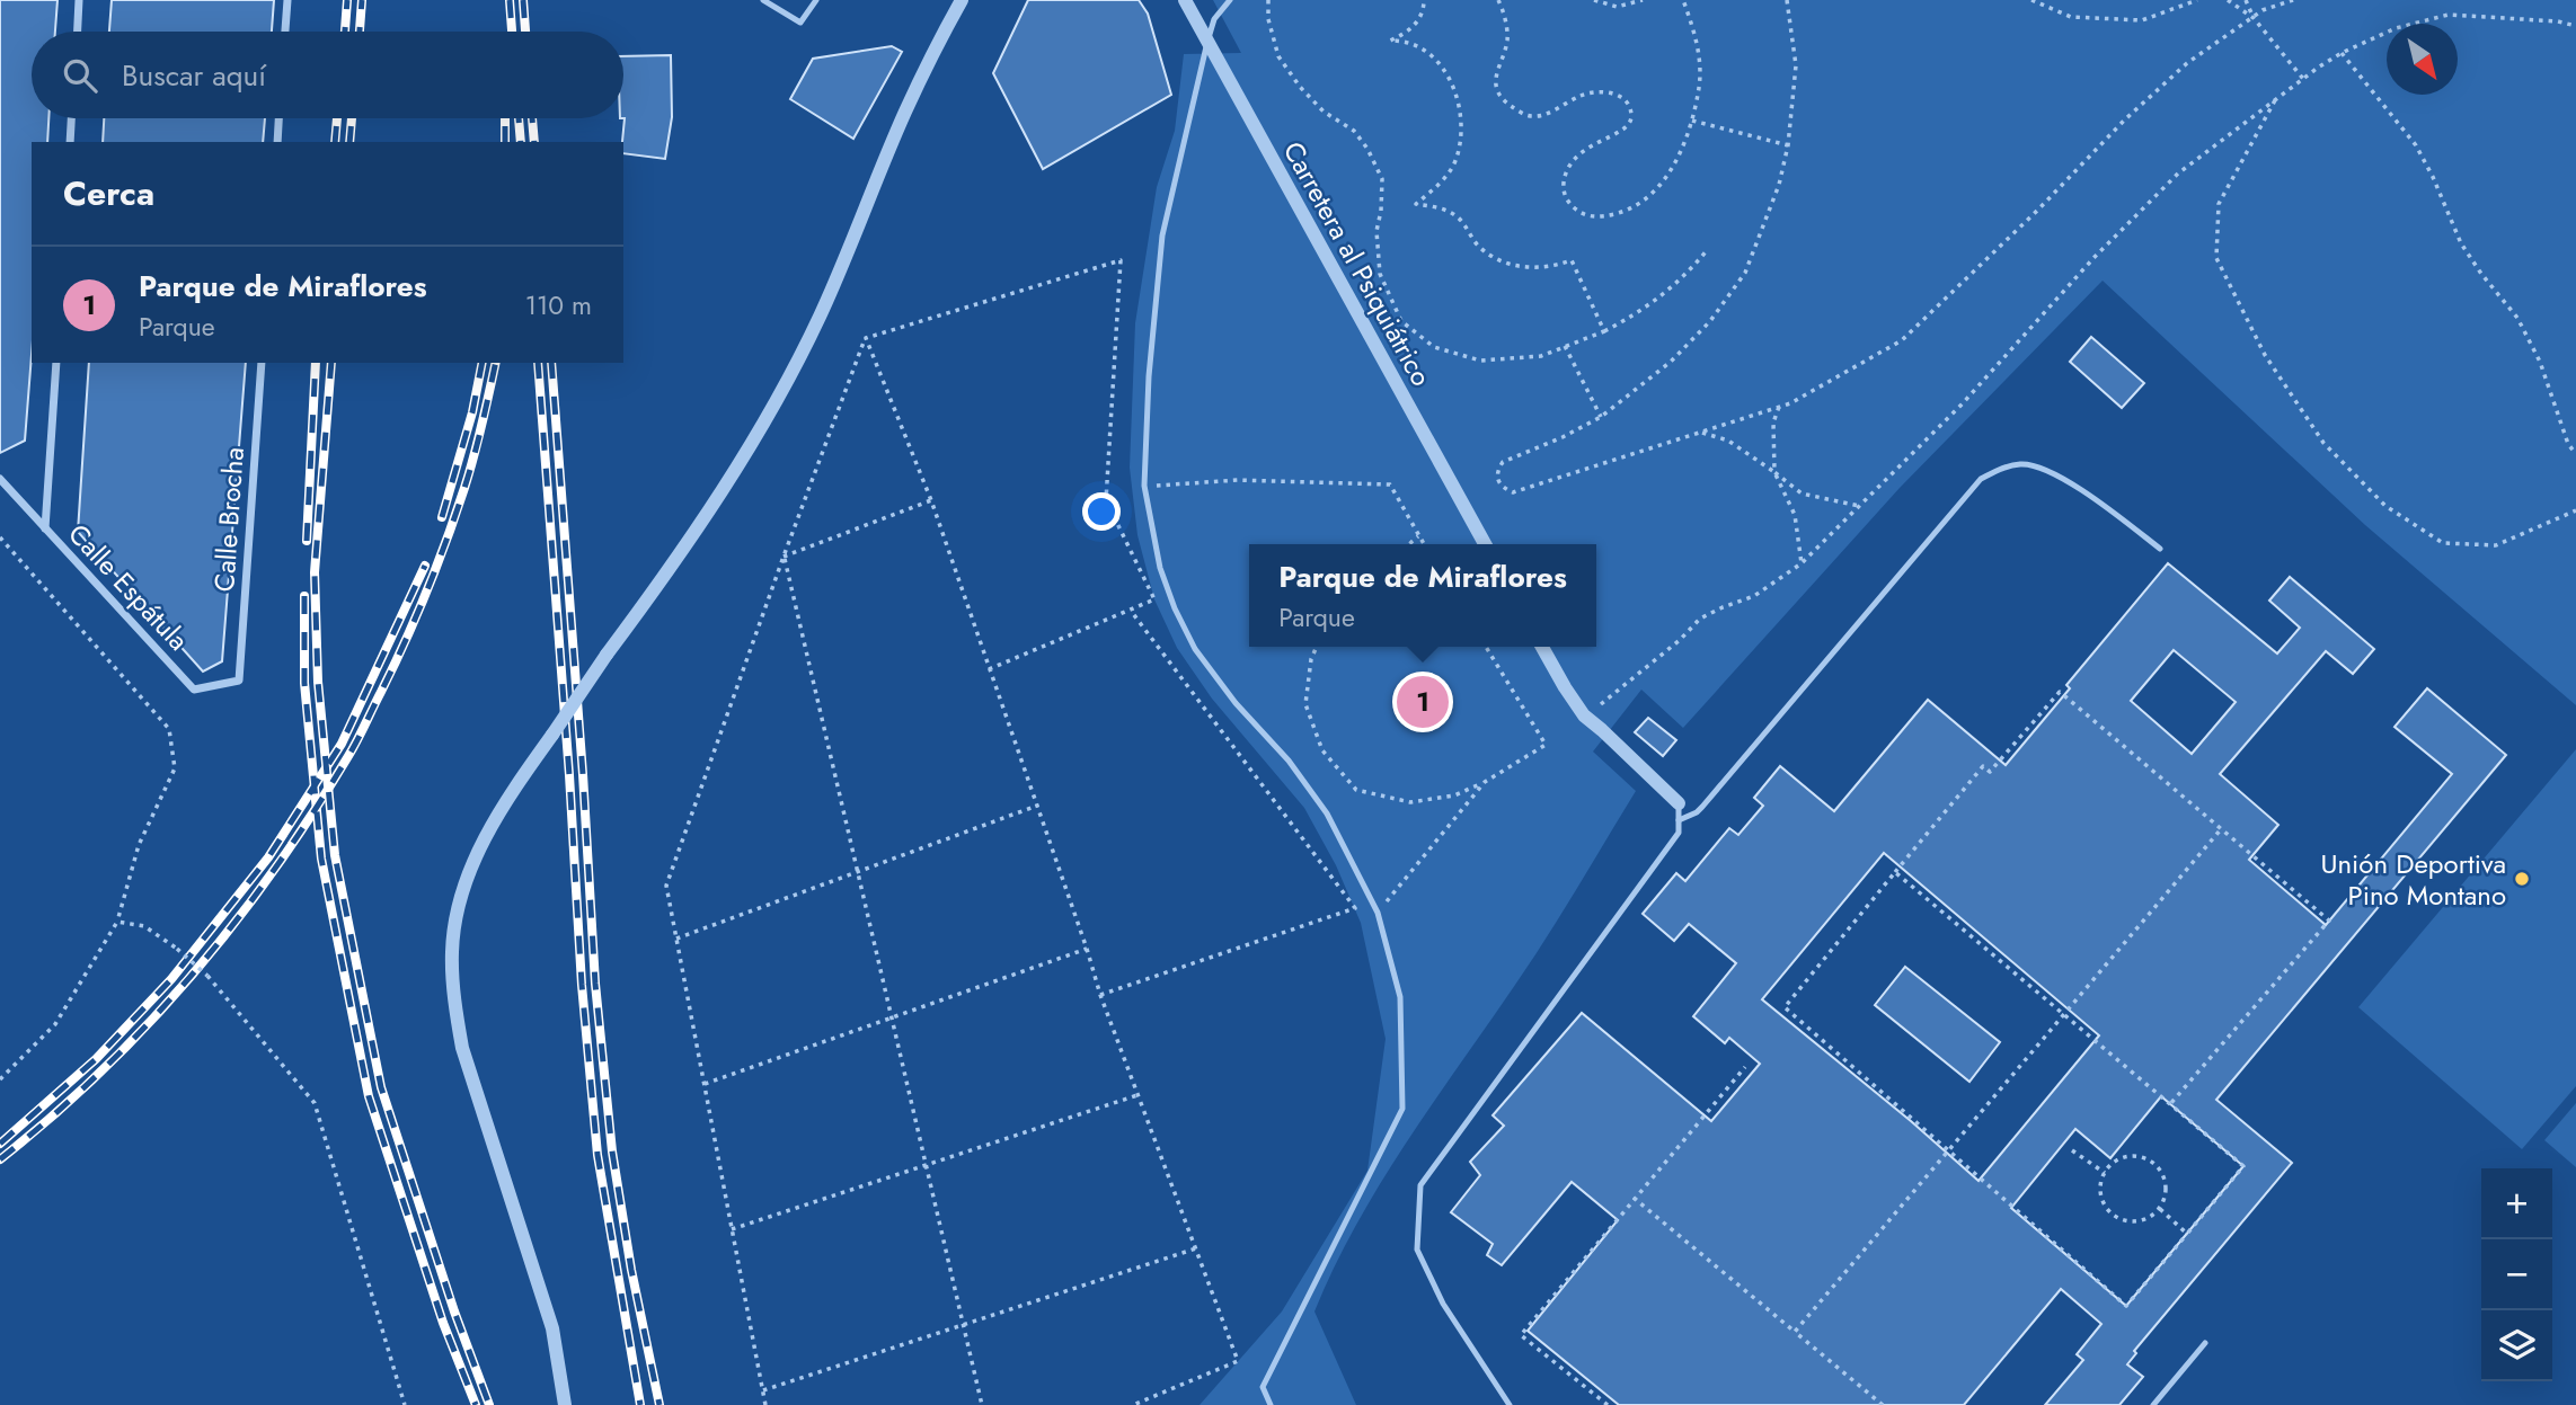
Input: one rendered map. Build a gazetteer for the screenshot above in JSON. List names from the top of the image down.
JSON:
{
  "streets": {
    "street": ["Carretera al Psiquiátrico", "Calle Brocha", "Calle Espátula"]
  },
  "crossings": [
    ["Calle Brocha", "Calle Espátula"]
  ],
  "places": ["Unión Deportiva Pino Montano"],
  "north": "bottom right",
  "page": {
    "search": "Buscar aquí",
    "heading": "Cerca",
    "list": [
      {
        "mark": "1",
        "name": "Parque de Miraflores",
        "note": "Parque",
        "value": "110 m"
      }
    ],
    "popup": ["Parque de Miraflores", "Parque"],
    "pins": "1",
    "map_buttons": ["+", "−"]
  }
}
